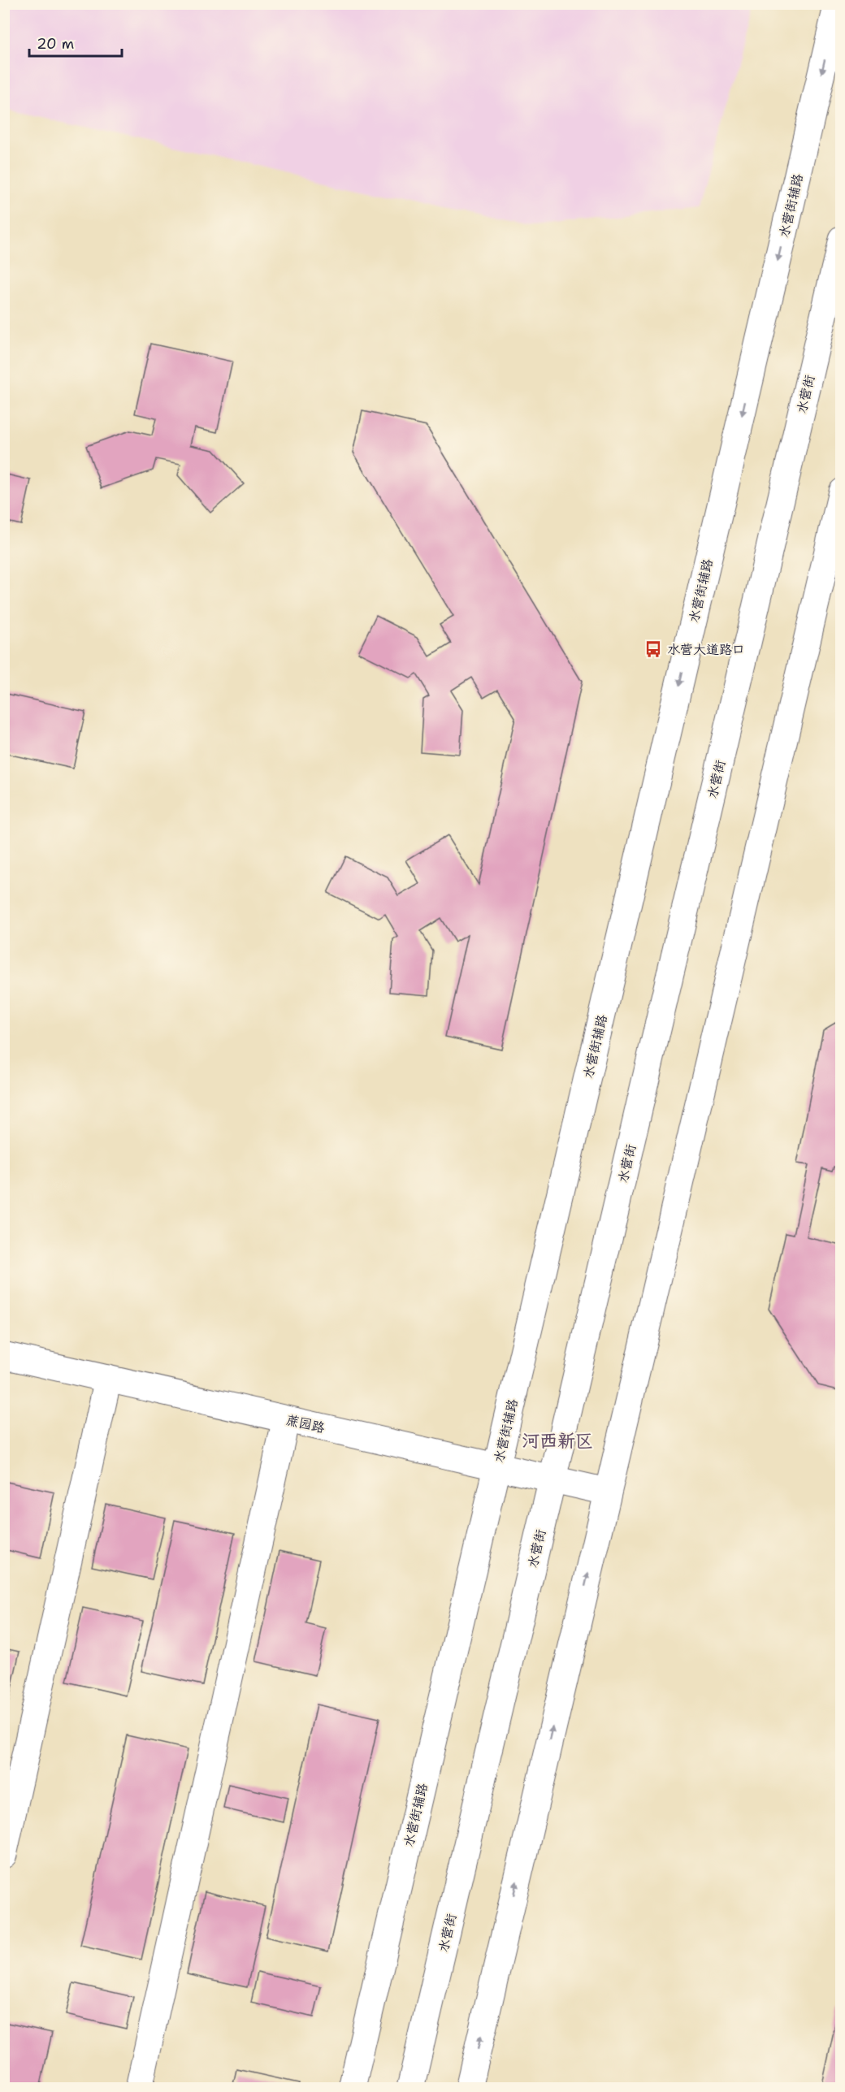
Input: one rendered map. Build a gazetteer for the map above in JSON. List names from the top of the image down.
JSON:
{
  "streets": {
    "street": ["水营街辅路", "水营街", "蔗园路"]
  },
  "crossings": [
    ["水营街辅路", "蔗园路"],
    ["水营街", "蔗园路"]
  ],
  "districts": ["河西新区"],
  "places": {
    "bus stop": ["水营大道路口"]
  },
  "scale_bar": "20 m"
}
